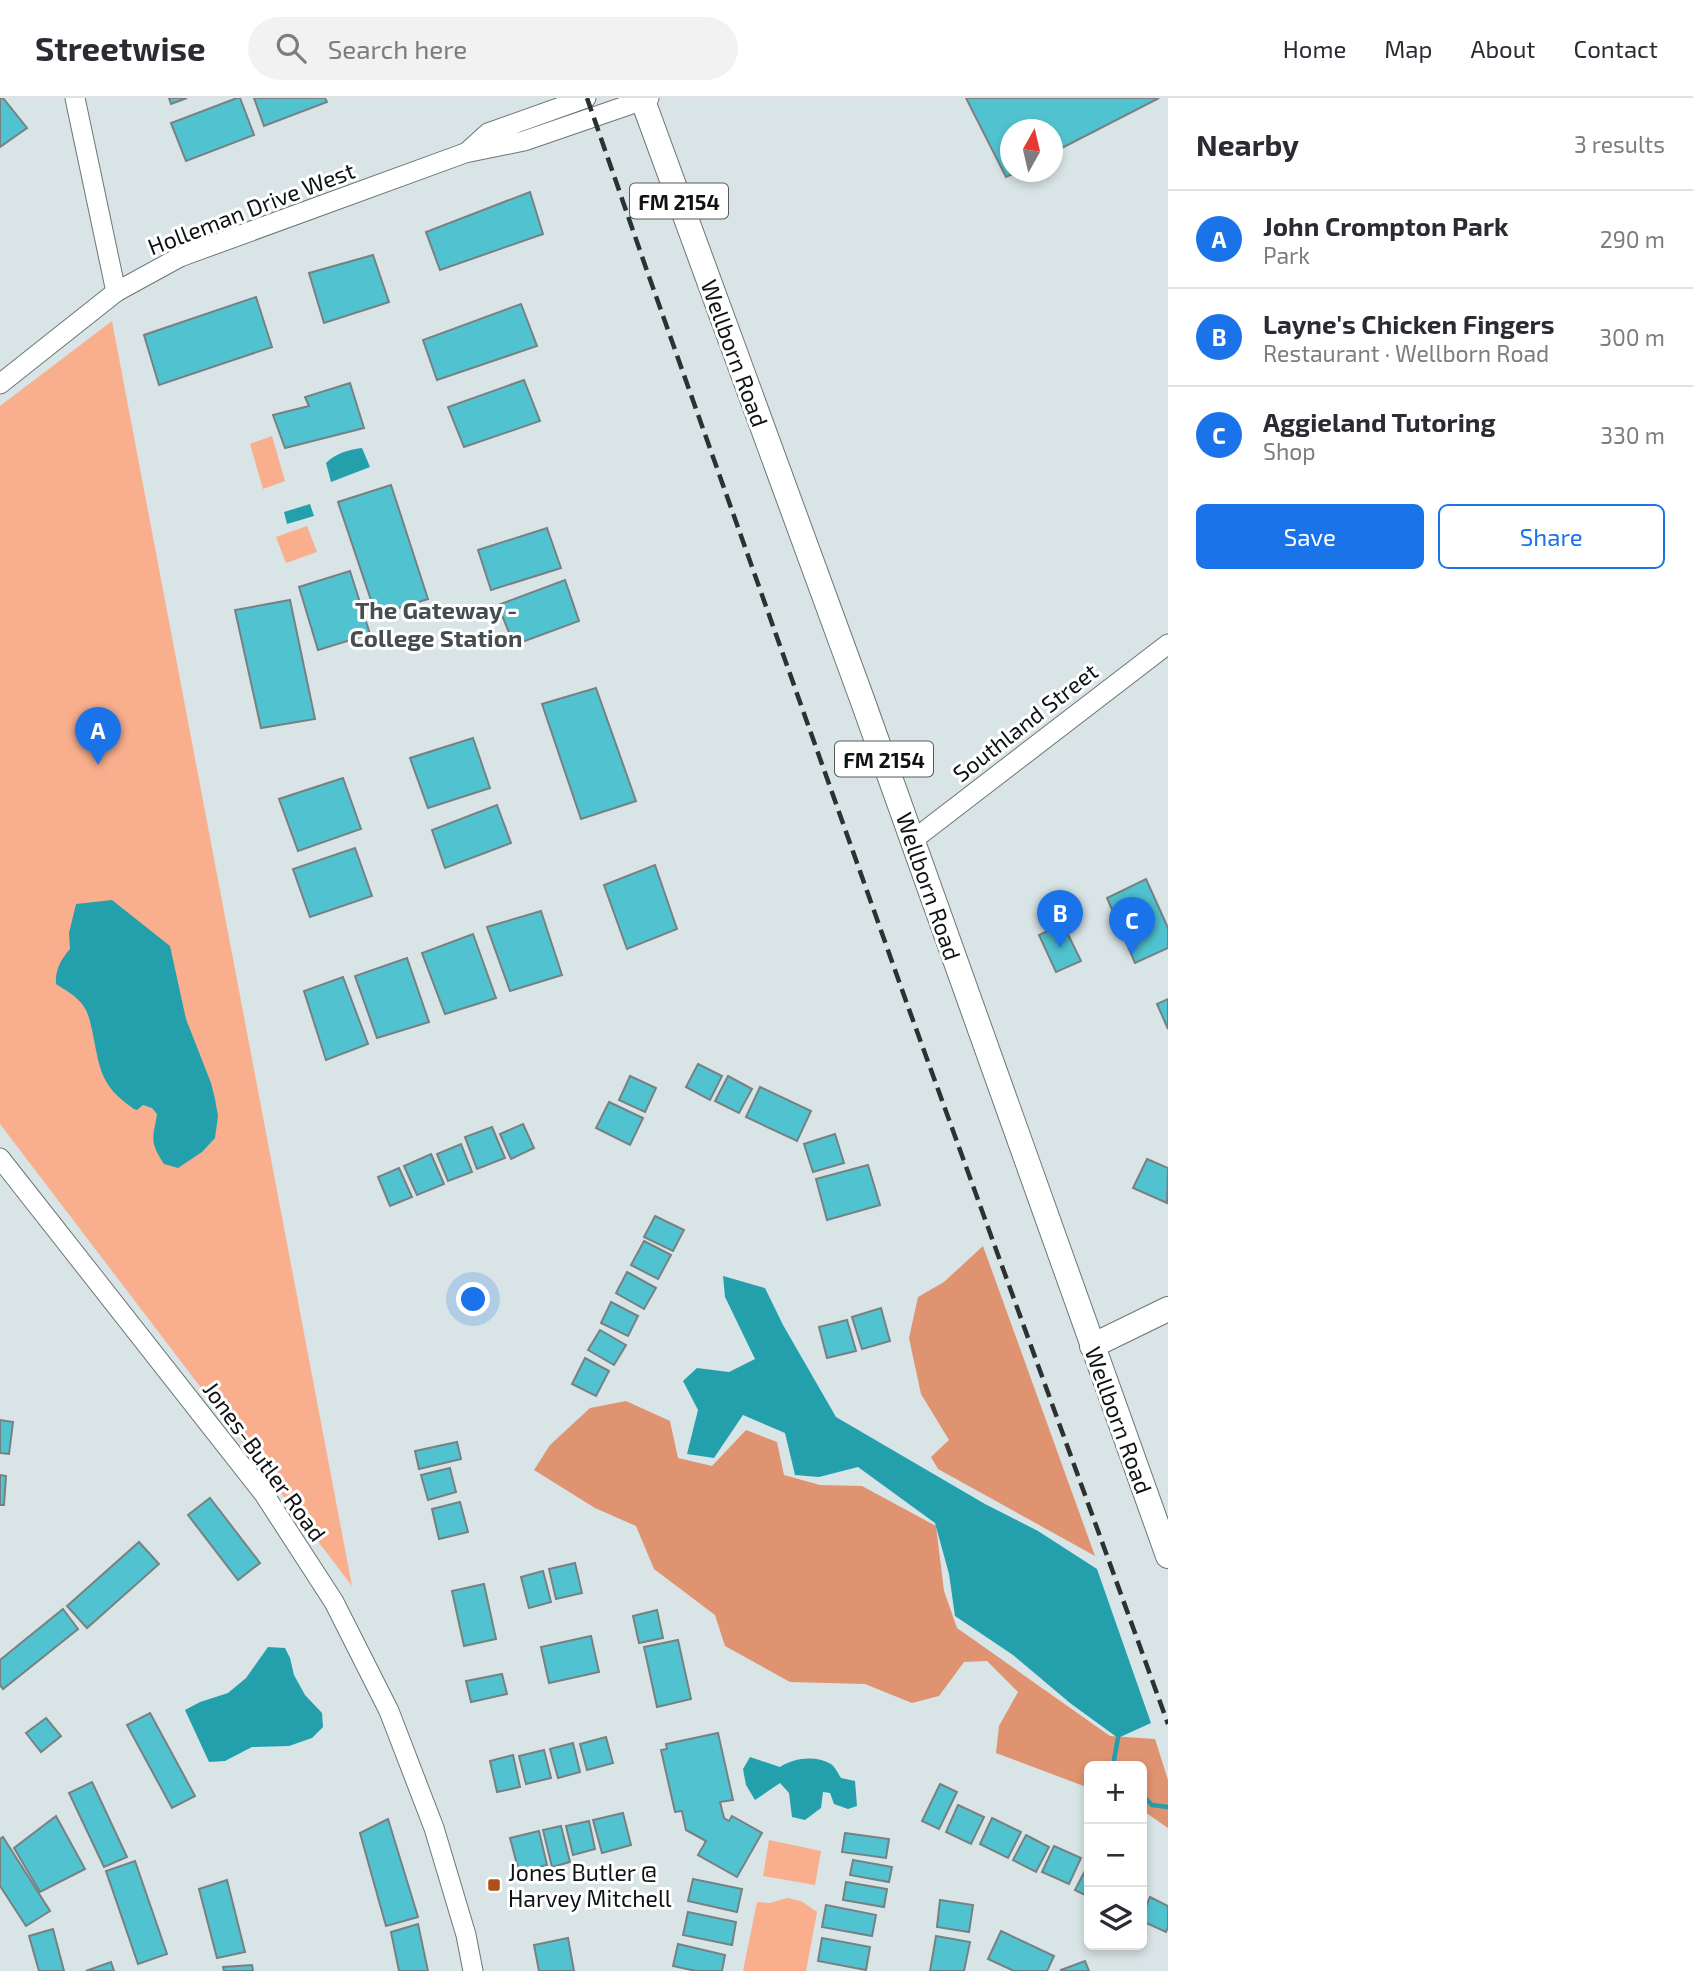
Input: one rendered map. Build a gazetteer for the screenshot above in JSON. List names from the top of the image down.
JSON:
{
  "streets": {
    "main road": ["FM 2154", "Wellborn Road"],
    "street": ["Holleman Drive West", "Southland Street", "Jones-Butler Road"]
  },
  "crossings": [
    ["Holleman Drive West", "Wellborn Road"],
    ["Wellborn Road", "Southland Street"]
  ],
  "districts": ["The Gateway - College Station"],
  "places": {
    "transit": ["Jones Butler @ Harvey Mitchell"]
  },
  "north": "top",
  "page": {
    "header": "Streetwise",
    "search": "Search here",
    "nav": [
      "Home",
      "Map",
      "About",
      "Contact"
    ],
    "heading": ["Nearby", "3 results"],
    "list": [
      {
        "mark": "A",
        "name": "John Crompton Park",
        "note": "Park",
        "value": "290 m"
      },
      {
        "mark": "B",
        "name": "Layne's Chicken Fingers",
        "note": "Restaurant · Wellborn Road",
        "value": "300 m"
      },
      {
        "mark": "C",
        "name": "Aggieland Tutoring",
        "note": "Shop",
        "value": "330 m"
      }
    ],
    "buttons": ["Save", "Share"],
    "pins": ["A", "B", "C"],
    "map_buttons": ["+", "−"]
  }
}
